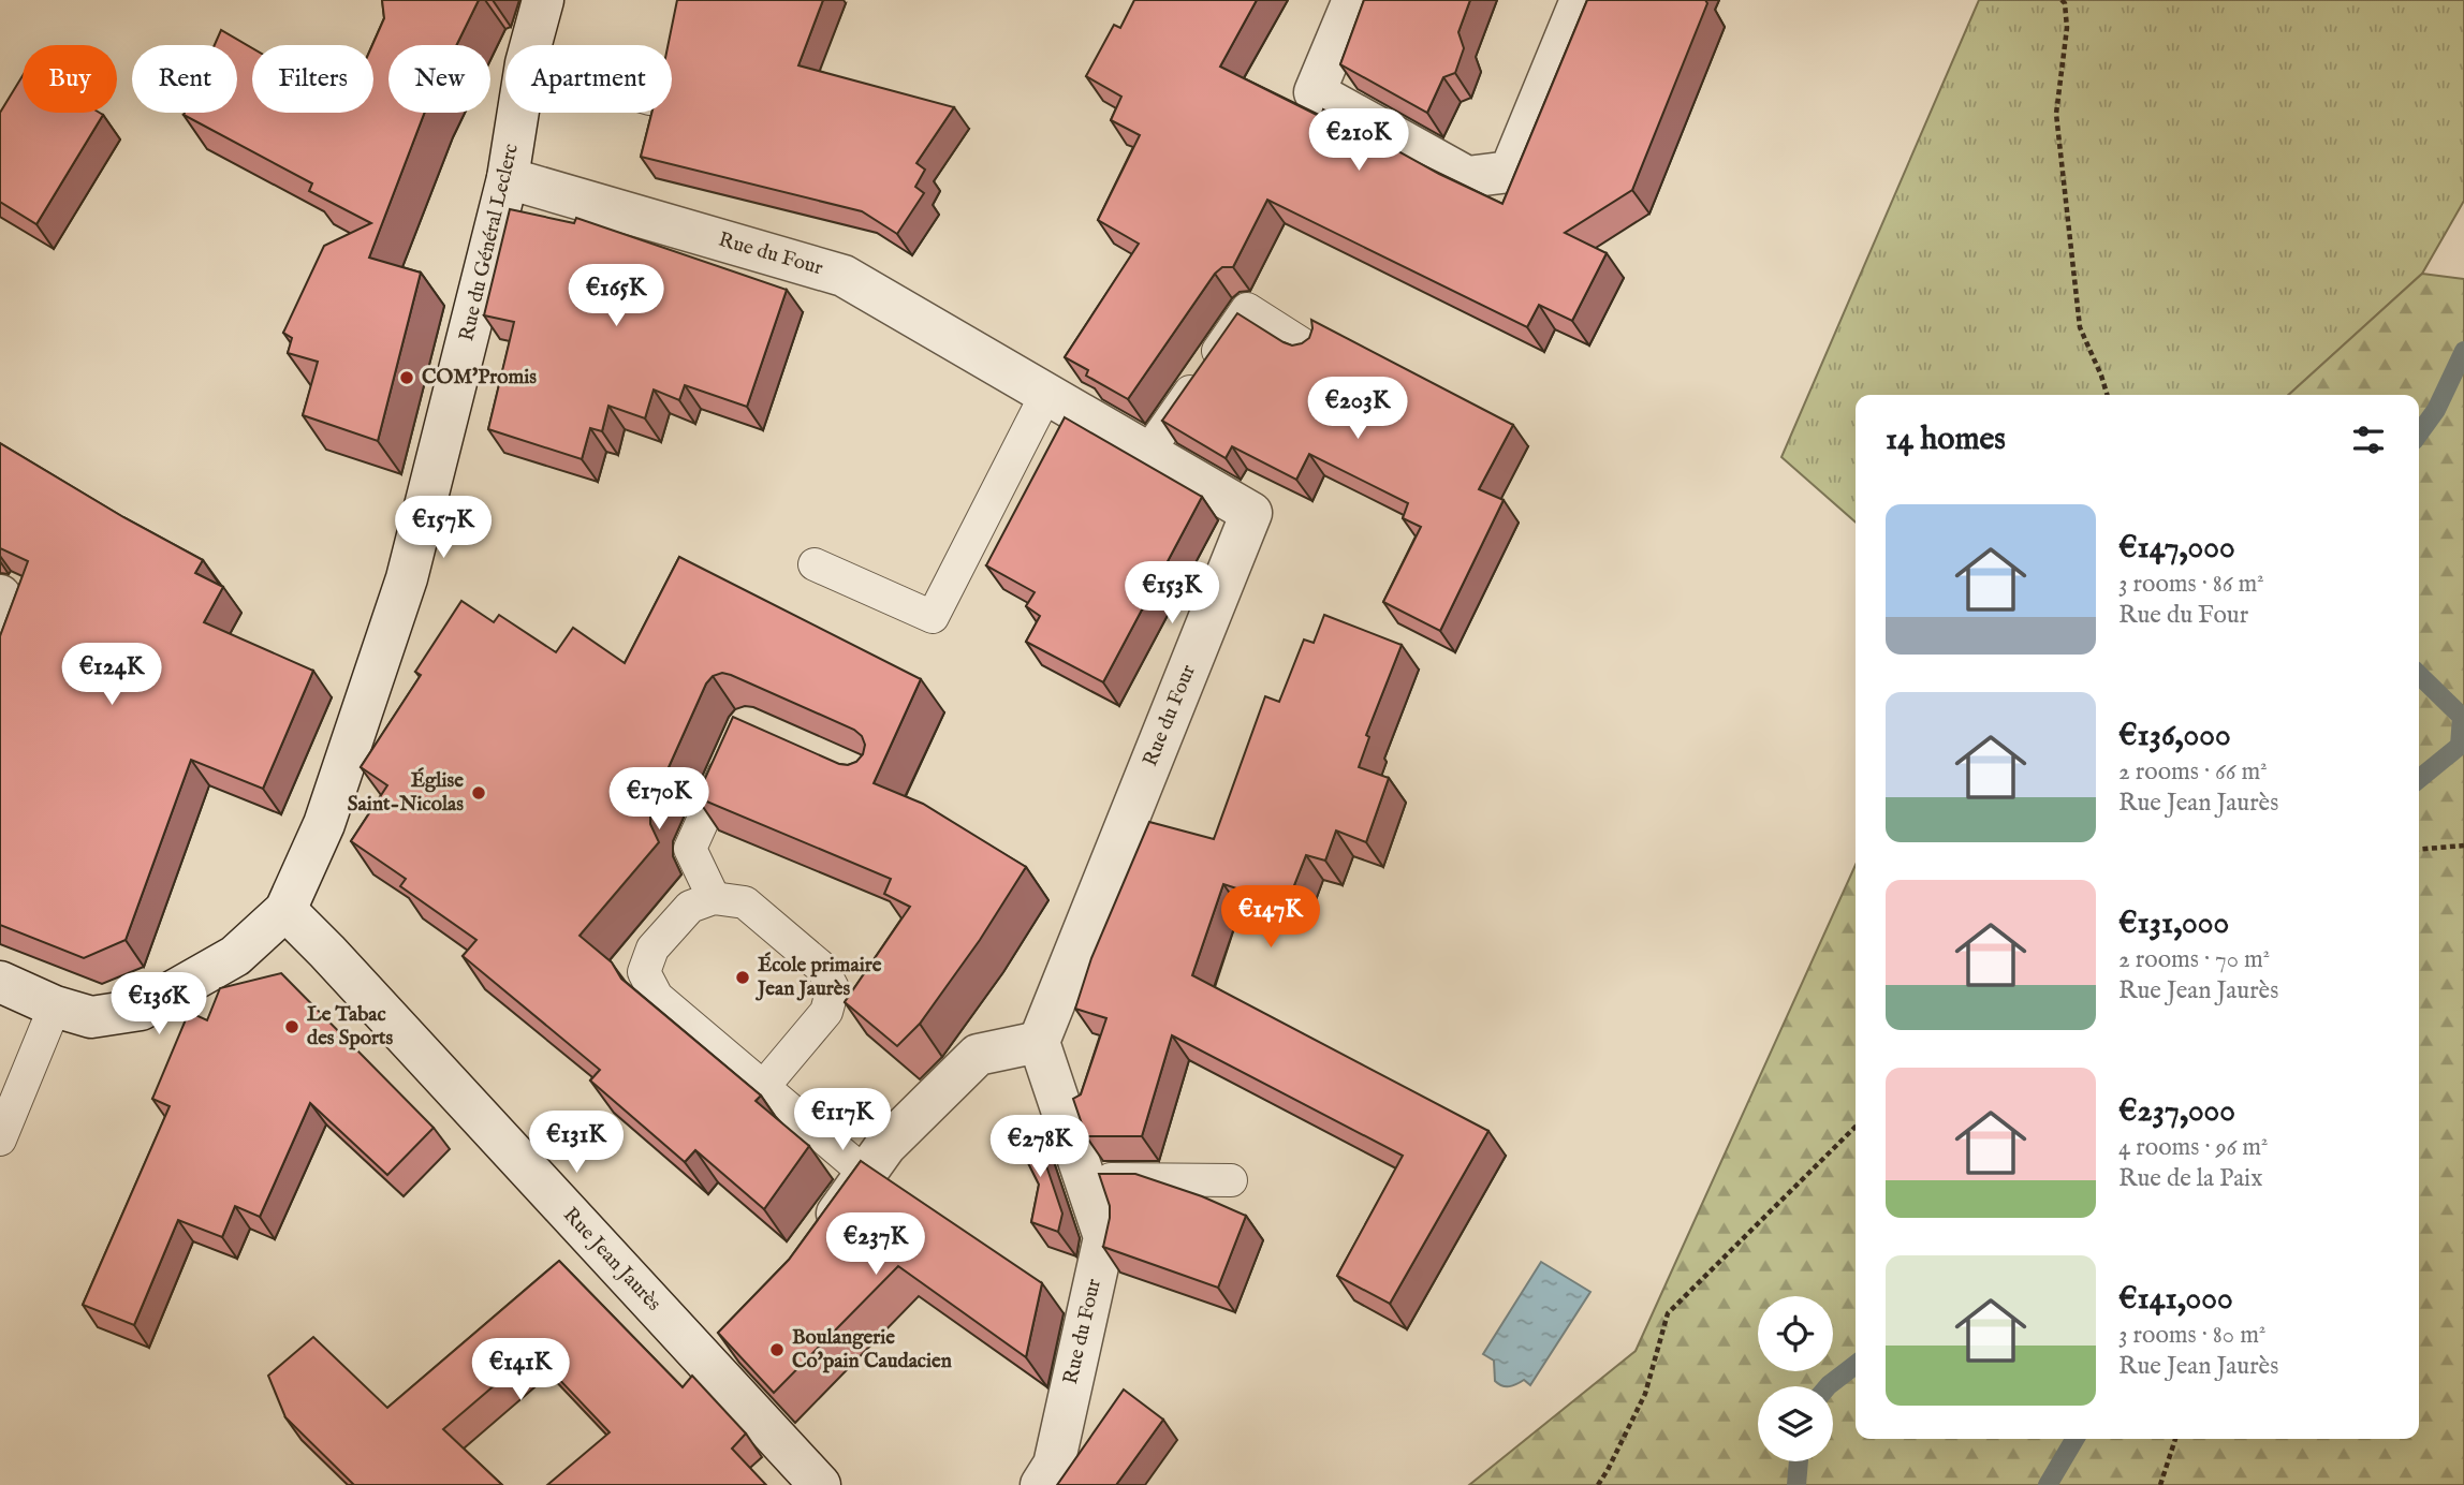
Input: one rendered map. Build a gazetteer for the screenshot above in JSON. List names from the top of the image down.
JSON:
{
  "streets": {
    "street": ["Rue du Général Leclerc", "Rue du Four", "Rue Jean Jaurès"]
  },
  "crossings": [
    ["Rue du Général Leclerc", "Rue du Four"],
    ["Rue du Général Leclerc", "Rue Jean Jaurès"]
  ],
  "places": [
    "COM'Promis",
    "Église Saint-Nicolas",
    "École primaire Jean Jaurès",
    "Le Tabac des Sports",
    "Boulangerie Co'pain Caudacien"
  ],
  "page": {
    "chip": [
      "Buy",
      "Rent",
      "Filters",
      "New",
      "Apartment"
    ],
    "price": [
      "€210K",
      "€165K",
      "€203K",
      "€157K",
      "€153K",
      "€124K",
      "€170K",
      "€147K",
      "€136K",
      "€117K",
      "€131K",
      "€278K",
      "€237K",
      "€141K"
    ],
    "heading": "14 homes",
    "list": [
      {
        "name": "€147,000",
        "note": "3 rooms · 86 m² · Rue du Four"
      },
      {
        "name": "€136,000",
        "note": "2 rooms · 66 m² · Rue Jean Jaurès"
      },
      {
        "name": "€131,000",
        "note": "2 rooms · 70 m² · Rue Jean Jaurès"
      },
      {
        "name": "€237,000",
        "note": "4 rooms · 96 m² · Rue de la Paix"
      },
      {
        "name": "€141,000",
        "note": "3 rooms · 80 m² · Rue Jean Jaurès"
      }
    ]
  }
}
